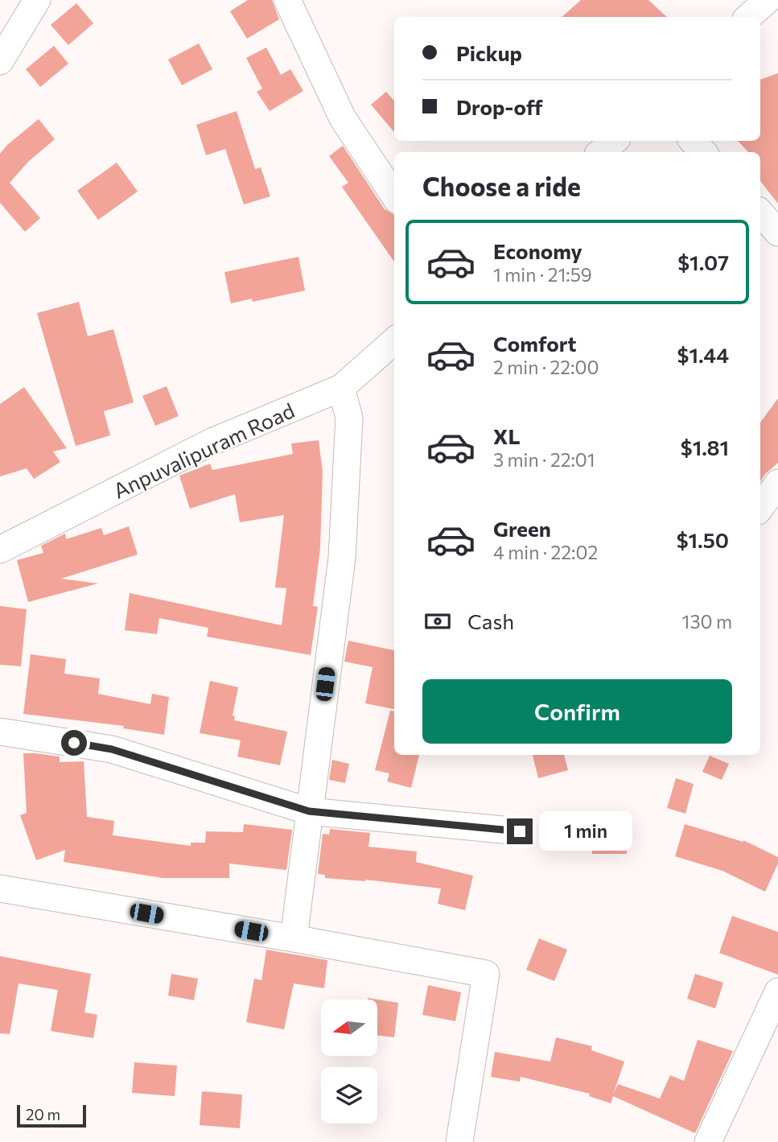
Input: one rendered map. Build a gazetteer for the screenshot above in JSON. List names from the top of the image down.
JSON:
{
  "streets": {
    "street": ["Anpuvalipuram Road"]
  },
  "scale_bar": "20 m",
  "north": "left",
  "page": {
    "banner": ["Pickup", "Drop-off"],
    "heading": "Choose a ride",
    "list": [
      {
        "name": "Economy",
        "note": "1 min · 21:59",
        "value": "$1.07"
      },
      {
        "name": "Comfort",
        "note": "2 min · 22:00",
        "value": "$1.44"
      },
      {
        "name": "XL",
        "note": "3 min · 22:01",
        "value": "$1.81"
      },
      {
        "name": "Green",
        "note": "4 min · 22:02",
        "value": "$1.50"
      }
    ],
    "pay": ["Cash", "130 m"],
    "buttons": "Confirm",
    "bubble": "1 min",
    "scale": "20 m"
  }
}
